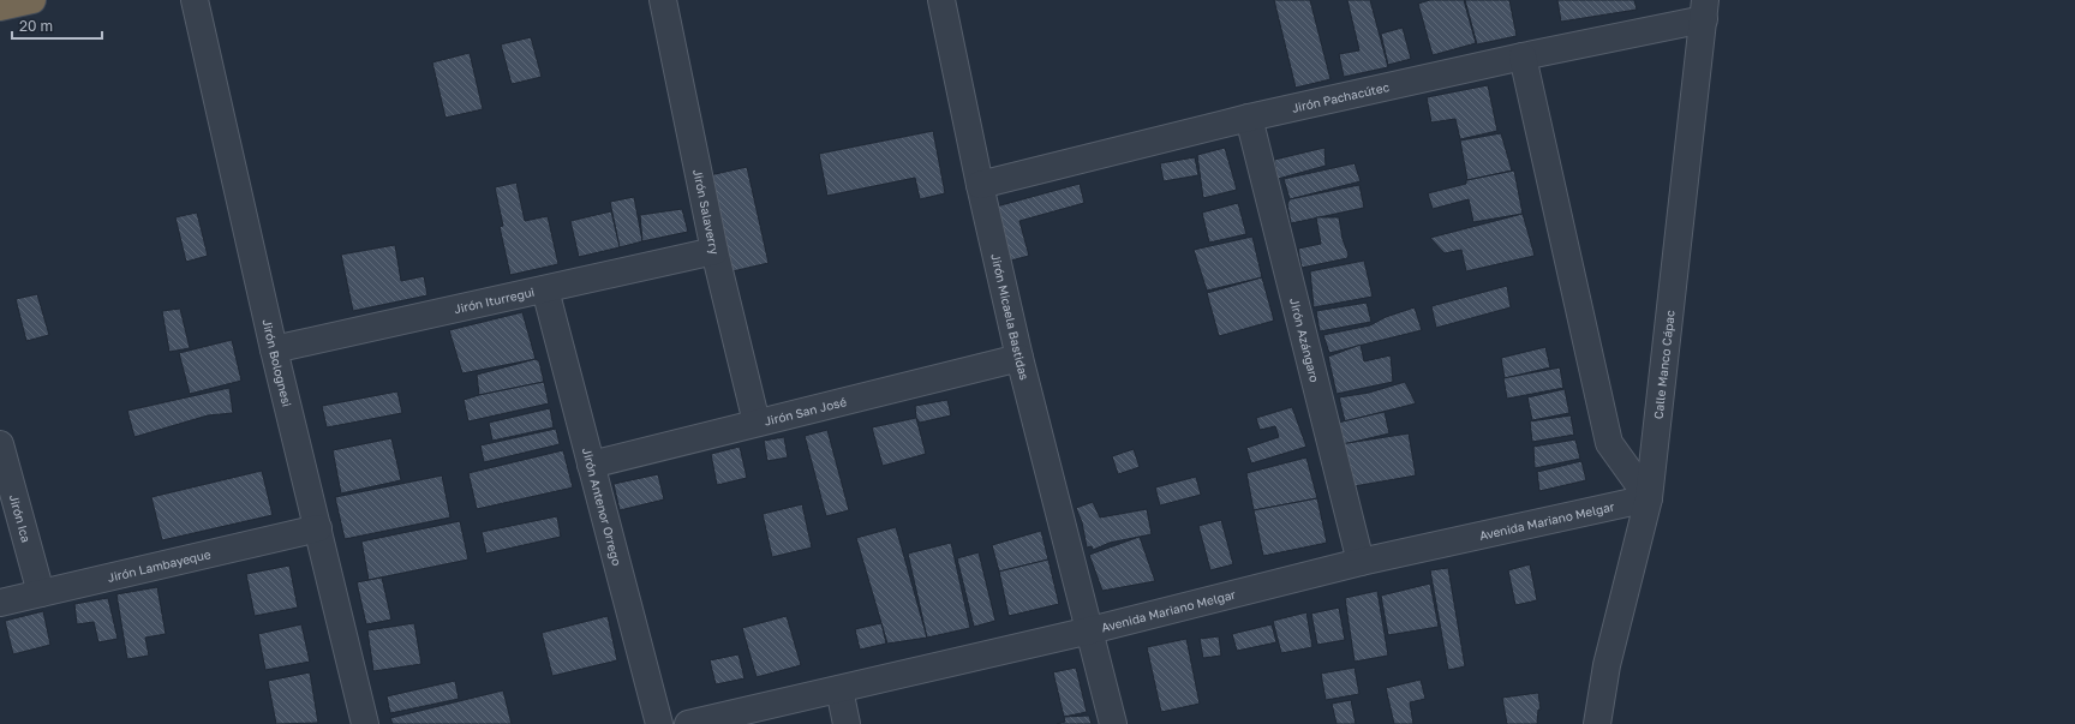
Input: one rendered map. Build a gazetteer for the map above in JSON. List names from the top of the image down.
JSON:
{
  "streets": {
    "street": [
      "Jirón Pachacútec",
      "Jirón Salaverry",
      "Jirón Iturregui",
      "Jirón Micaela Bastidas",
      "Jirón Azángaro",
      "Jirón Bolognesi",
      "Calle Manco Cápac",
      "Jirón San José",
      "Jirón Antenor Orrego",
      "Jirón Ica",
      "Avenida Mariano Melgar",
      "Jirón Lambayeque"
    ]
  },
  "crossings": [
    ["Jirón Pachacútec", "Jirón Micaela Bastidas"],
    ["Jirón Pachacútec", "Jirón Azángaro"],
    ["Jirón Pachacútec", "Calle Manco Cápac"],
    ["Jirón Salaverry", "Jirón Iturregui"],
    ["Jirón Salaverry", "Jirón San José"],
    ["Jirón Iturregui", "Jirón Bolognesi"],
    ["Jirón Iturregui", "Jirón Antenor Orrego"],
    ["Jirón Micaela Bastidas", "Jirón San José"],
    ["Jirón Micaela Bastidas", "Avenida Mariano Melgar"],
    ["Jirón Azángaro", "Avenida Mariano Melgar"],
    ["Jirón Bolognesi", "Jirón Lambayeque"],
    ["Calle Manco Cápac", "Avenida Mariano Melgar"],
    ["Jirón San José", "Jirón Antenor Orrego"],
    ["Jirón Ica", "Jirón Lambayeque"]
  ],
  "scale_bar": "20 m"
}
